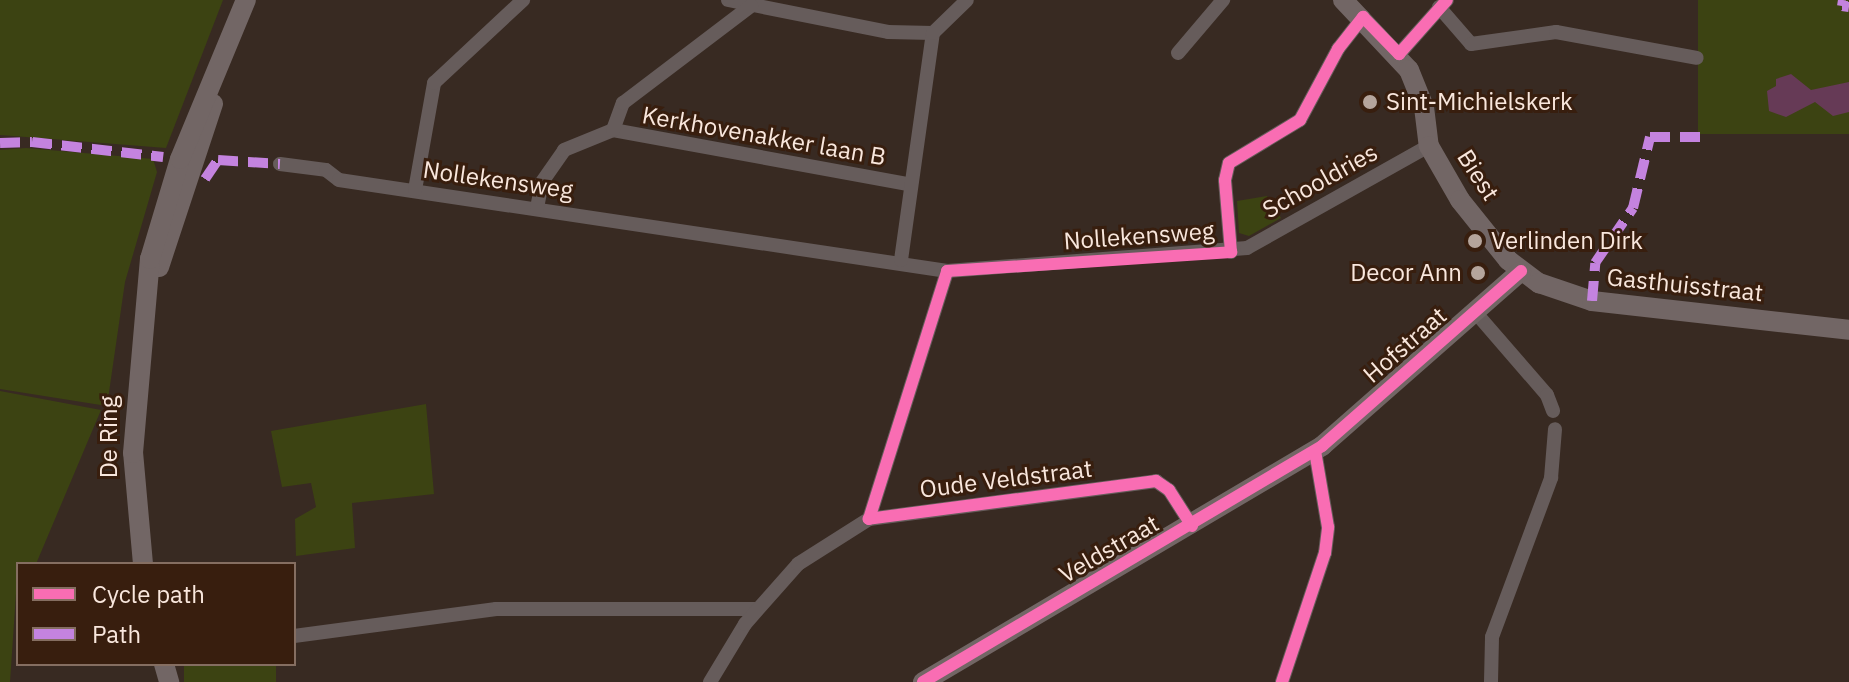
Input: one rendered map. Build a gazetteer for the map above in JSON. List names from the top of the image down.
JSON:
{
  "streets": {
    "main road": [
      "Biest",
      "Gasthuisstraat",
      "Hofstraat",
      "De Ring",
      "Veldstraat"
    ],
    "street": [
      "Kerkhovenakker laan B",
      "Nollekensweg",
      "Schooldries",
      "Oude Veldstraat"
    ]
  },
  "crossings": [
    ["Biest", "Nollekensweg"],
    ["Biest", "Schooldries"],
    ["Biest", "Gasthuisstraat"],
    ["Biest", "Hofstraat"],
    ["Nollekensweg", "Schooldries"],
    ["Nollekensweg", "Oude Veldstraat"],
    ["Gasthuisstraat", "Hofstraat"],
    ["Hofstraat", "Veldstraat"],
    ["Oude Veldstraat", "Veldstraat"]
  ],
  "places": ["Sint-Michielskerk", "Verlinden Dirk", "Decor Ann"],
  "legend": ["Cycle path", "Path"]
}
